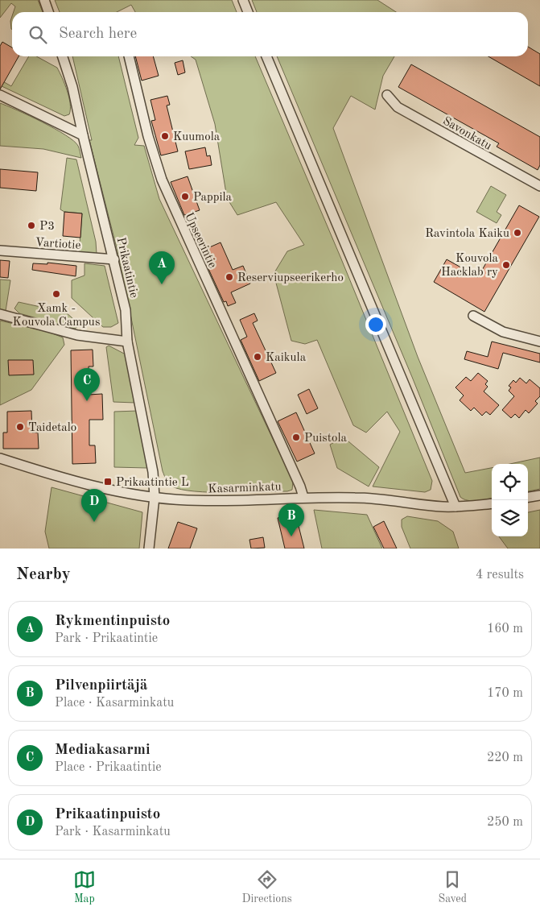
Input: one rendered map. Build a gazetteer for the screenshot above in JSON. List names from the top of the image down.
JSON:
{
  "streets": {
    "street": [
      "Savonkatu",
      "Upseerintie",
      "Vartiotie",
      "Prikaatintie",
      "Kasarminkatu"
    ]
  },
  "crossings": [
    ["Upseerintie", "Kasarminkatu"],
    ["Vartiotie", "Prikaatintie"],
    ["Prikaatintie", "Kasarminkatu"]
  ],
  "places": {
    "other": [
      "Kuumola",
      "Pappila",
      "P3",
      "Ravintola Kaiku",
      "Kouvola Hacklab ry",
      "Reserviupseerikerho",
      "Xamk - Kouvola Campus",
      "Kaikula",
      "Taidetalo",
      "Puistola"
    ],
    "transit": ["Prikaatintie L"]
  },
  "page": {
    "search": "Search here",
    "pins": [
      "A",
      "C",
      "D",
      "B"
    ],
    "heading": ["Nearby", "4 results"],
    "list": [
      {
        "mark": "A",
        "name": "Rykmentinpuisto",
        "note": "Park · Prikaatintie",
        "value": "160 m"
      },
      {
        "mark": "B",
        "name": "Pilvenpiirtäjä",
        "note": "Place · Kasarminkatu",
        "value": "170 m"
      },
      {
        "mark": "C",
        "name": "Mediakasarmi",
        "note": "Place · Prikaatintie",
        "value": "220 m"
      },
      {
        "mark": "D",
        "name": "Prikaatinpuisto",
        "note": "Park · Kasarminkatu",
        "value": "250 m"
      }
    ],
    "nav": ["Map", "Directions", "Saved"]
  }
}
